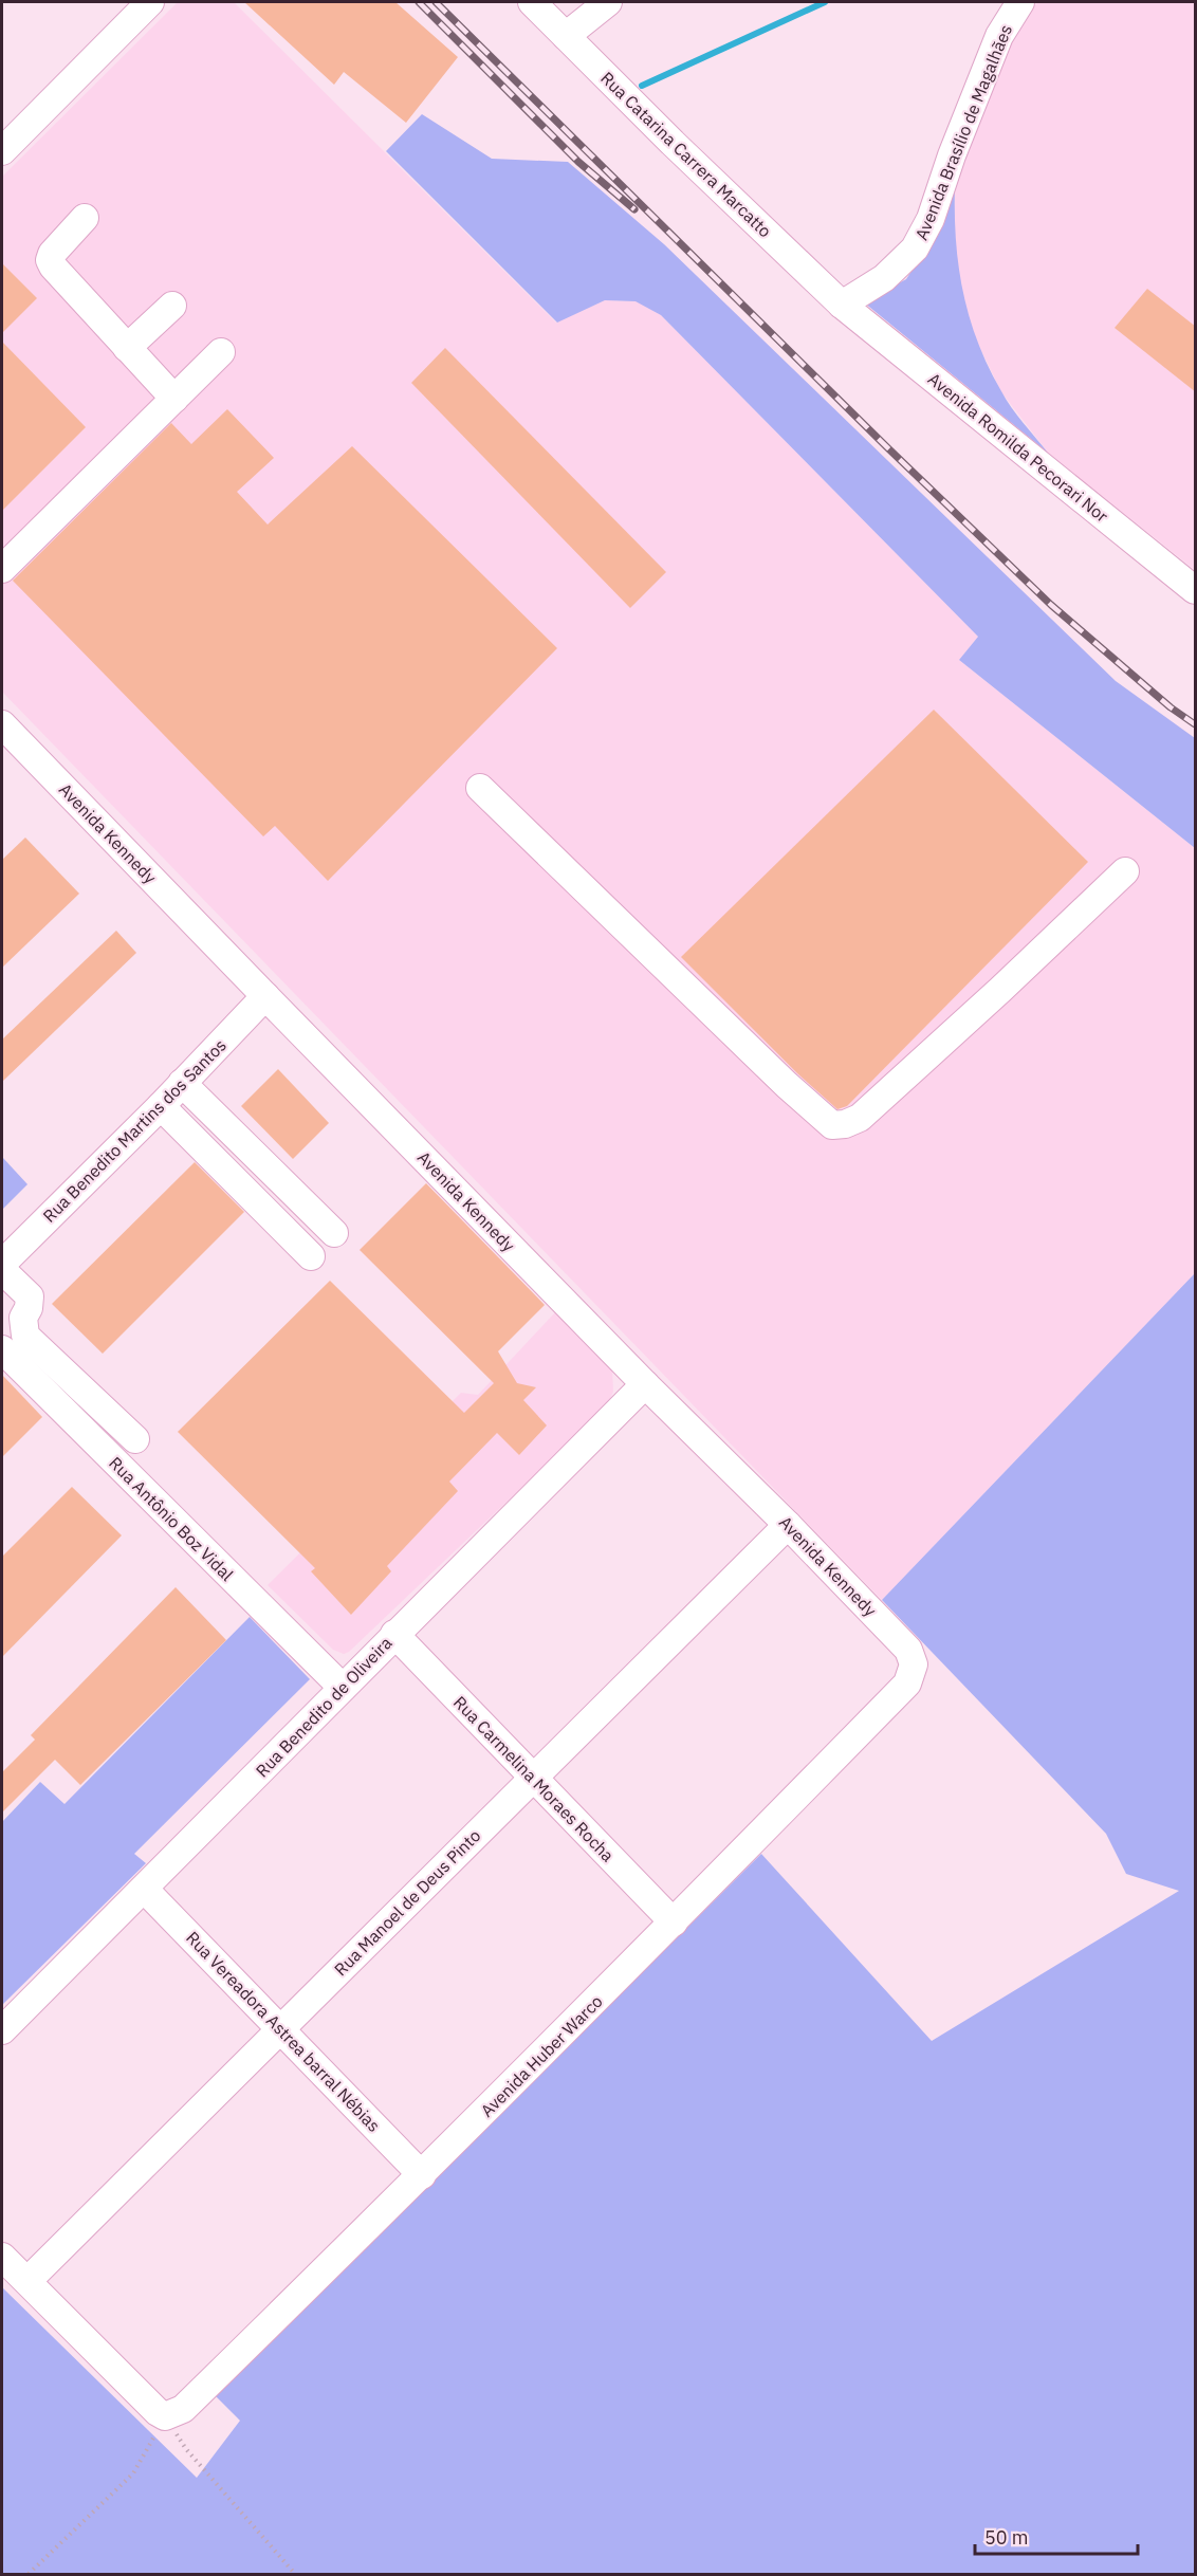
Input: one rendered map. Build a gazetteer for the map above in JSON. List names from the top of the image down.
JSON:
{
  "streets": {
    "street": [
      "Avenida Brasílio de Magalhães",
      "Rua Catarina Carrera Marcatto",
      "Avenida Romilda Pecorari Nor",
      "Avenida Kennedy",
      "Rua Benedito Martins dos Santos",
      "Rua Antônio Boz Vidal",
      "Rua Benedito de Oliveira",
      "Rua Carmelina Moraes Rocha",
      "Rua Manoel de Deus Pinto",
      "Rua Vereadora Astrea barral Nébias",
      "Avenida Huber Warco"
    ]
  },
  "crossings": [
    ["Avenida Brasílio de Magalhães", "Rua Catarina Carrera Marcatto"],
    ["Avenida Brasílio de Magalhães", "Avenida Romilda Pecorari Nor"],
    ["Rua Catarina Carrera Marcatto", "Avenida Romilda Pecorari Nor"],
    ["Avenida Kennedy", "Rua Benedito Martins dos Santos"],
    ["Avenida Kennedy", "Rua Benedito de Oliveira"],
    ["Avenida Kennedy", "Rua Manoel de Deus Pinto"],
    ["Avenida Kennedy", "Avenida Huber Warco"],
    ["Rua Antônio Boz Vidal", "Rua Benedito de Oliveira"],
    ["Rua Benedito de Oliveira", "Rua Carmelina Moraes Rocha"],
    ["Rua Benedito de Oliveira", "Rua Vereadora Astrea barral Nébias"],
    ["Rua Carmelina Moraes Rocha", "Rua Manoel de Deus Pinto"],
    ["Rua Carmelina Moraes Rocha", "Avenida Huber Warco"],
    ["Rua Manoel de Deus Pinto", "Rua Vereadora Astrea barral Nébias"],
    ["Rua Vereadora Astrea barral Nébias", "Avenida Huber Warco"]
  ],
  "scale_bar": "50 m"
}
